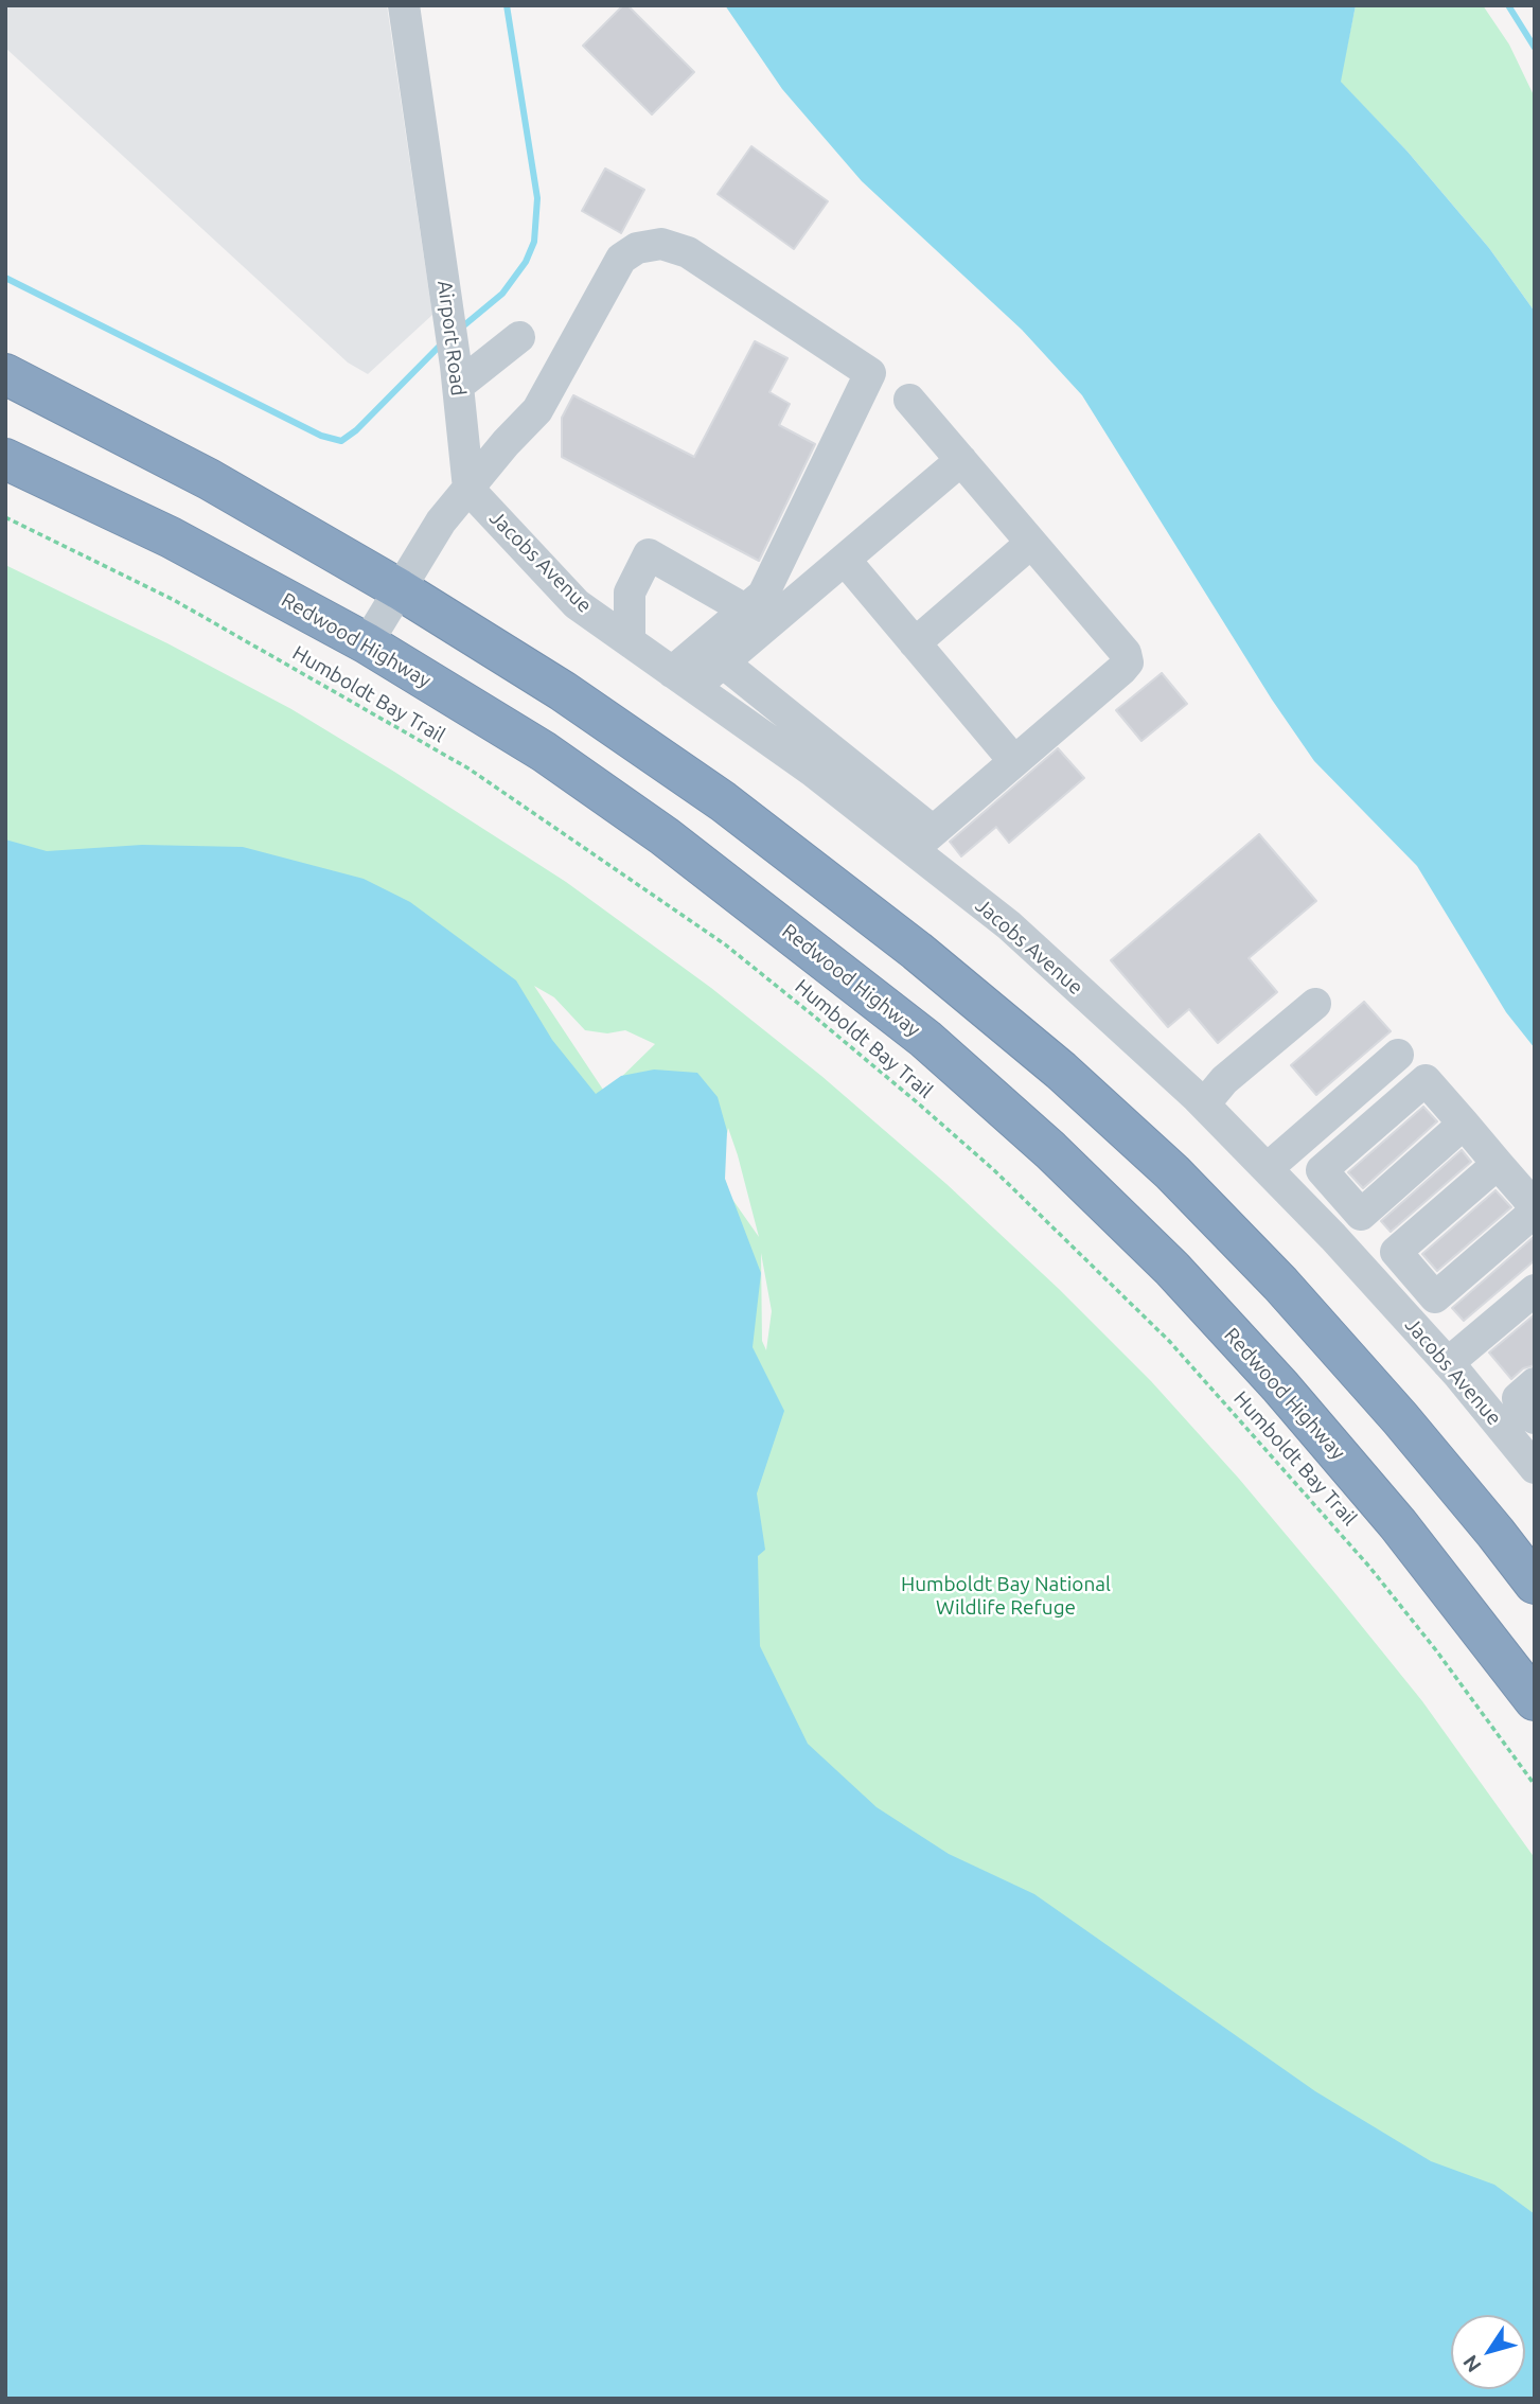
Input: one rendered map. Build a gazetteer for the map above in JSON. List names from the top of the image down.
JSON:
{
  "streets": {
    "highway": ["Redwood Highway"],
    "street": ["Airport Road", "Jacobs Avenue"],
    "path": ["Humboldt Bay Trail"]
  },
  "crossings": [
    ["Airport Road", "Jacobs Avenue"]
  ],
  "parks": ["Humboldt Bay National Wildlife Refuge"],
  "north": "bottom left"
}
